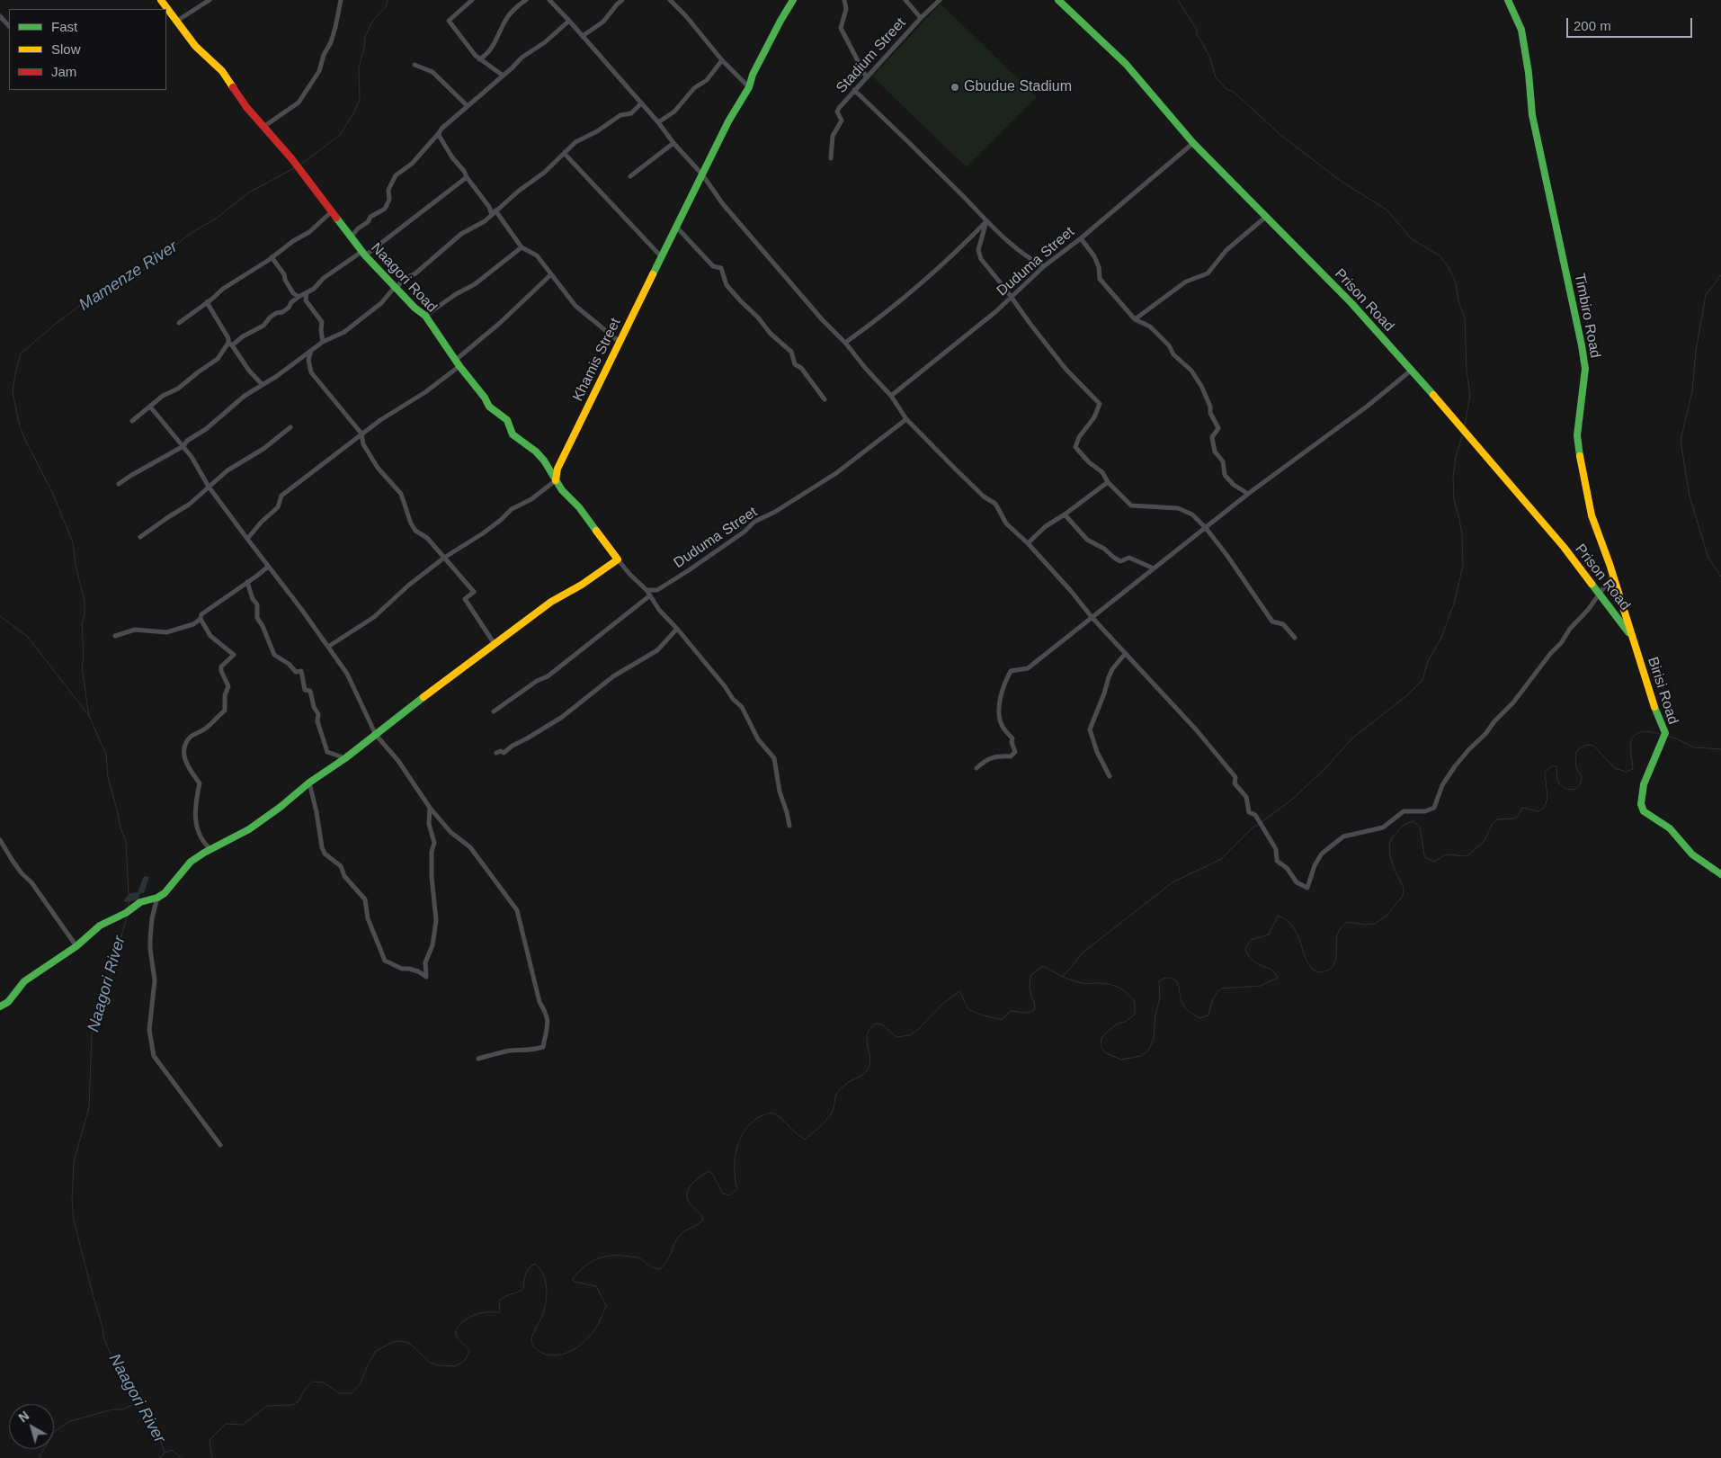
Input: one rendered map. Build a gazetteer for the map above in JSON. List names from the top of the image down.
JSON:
{
  "streets": {
    "street": [
      "Stadium Street",
      "Duduma Street",
      "Naagori Road",
      "Prison Road",
      "Timbiro Road",
      "Khamis Street",
      "Birisi Road"
    ]
  },
  "crossings": [
    ["Duduma Street", "Prison Road"],
    ["Naagori Road", "Khamis Street"],
    ["Prison Road", "Timbiro Road"],
    ["Prison Road", "Birisi Road"],
    ["Timbiro Road", "Birisi Road"]
  ],
  "water": ["Mamenze River", "Naagori River"],
  "places": ["Gbudue Stadium"],
  "legend": ["Fast", "Slow", "Jam"],
  "scale_bar": "200 m",
  "north": "top left"
}
